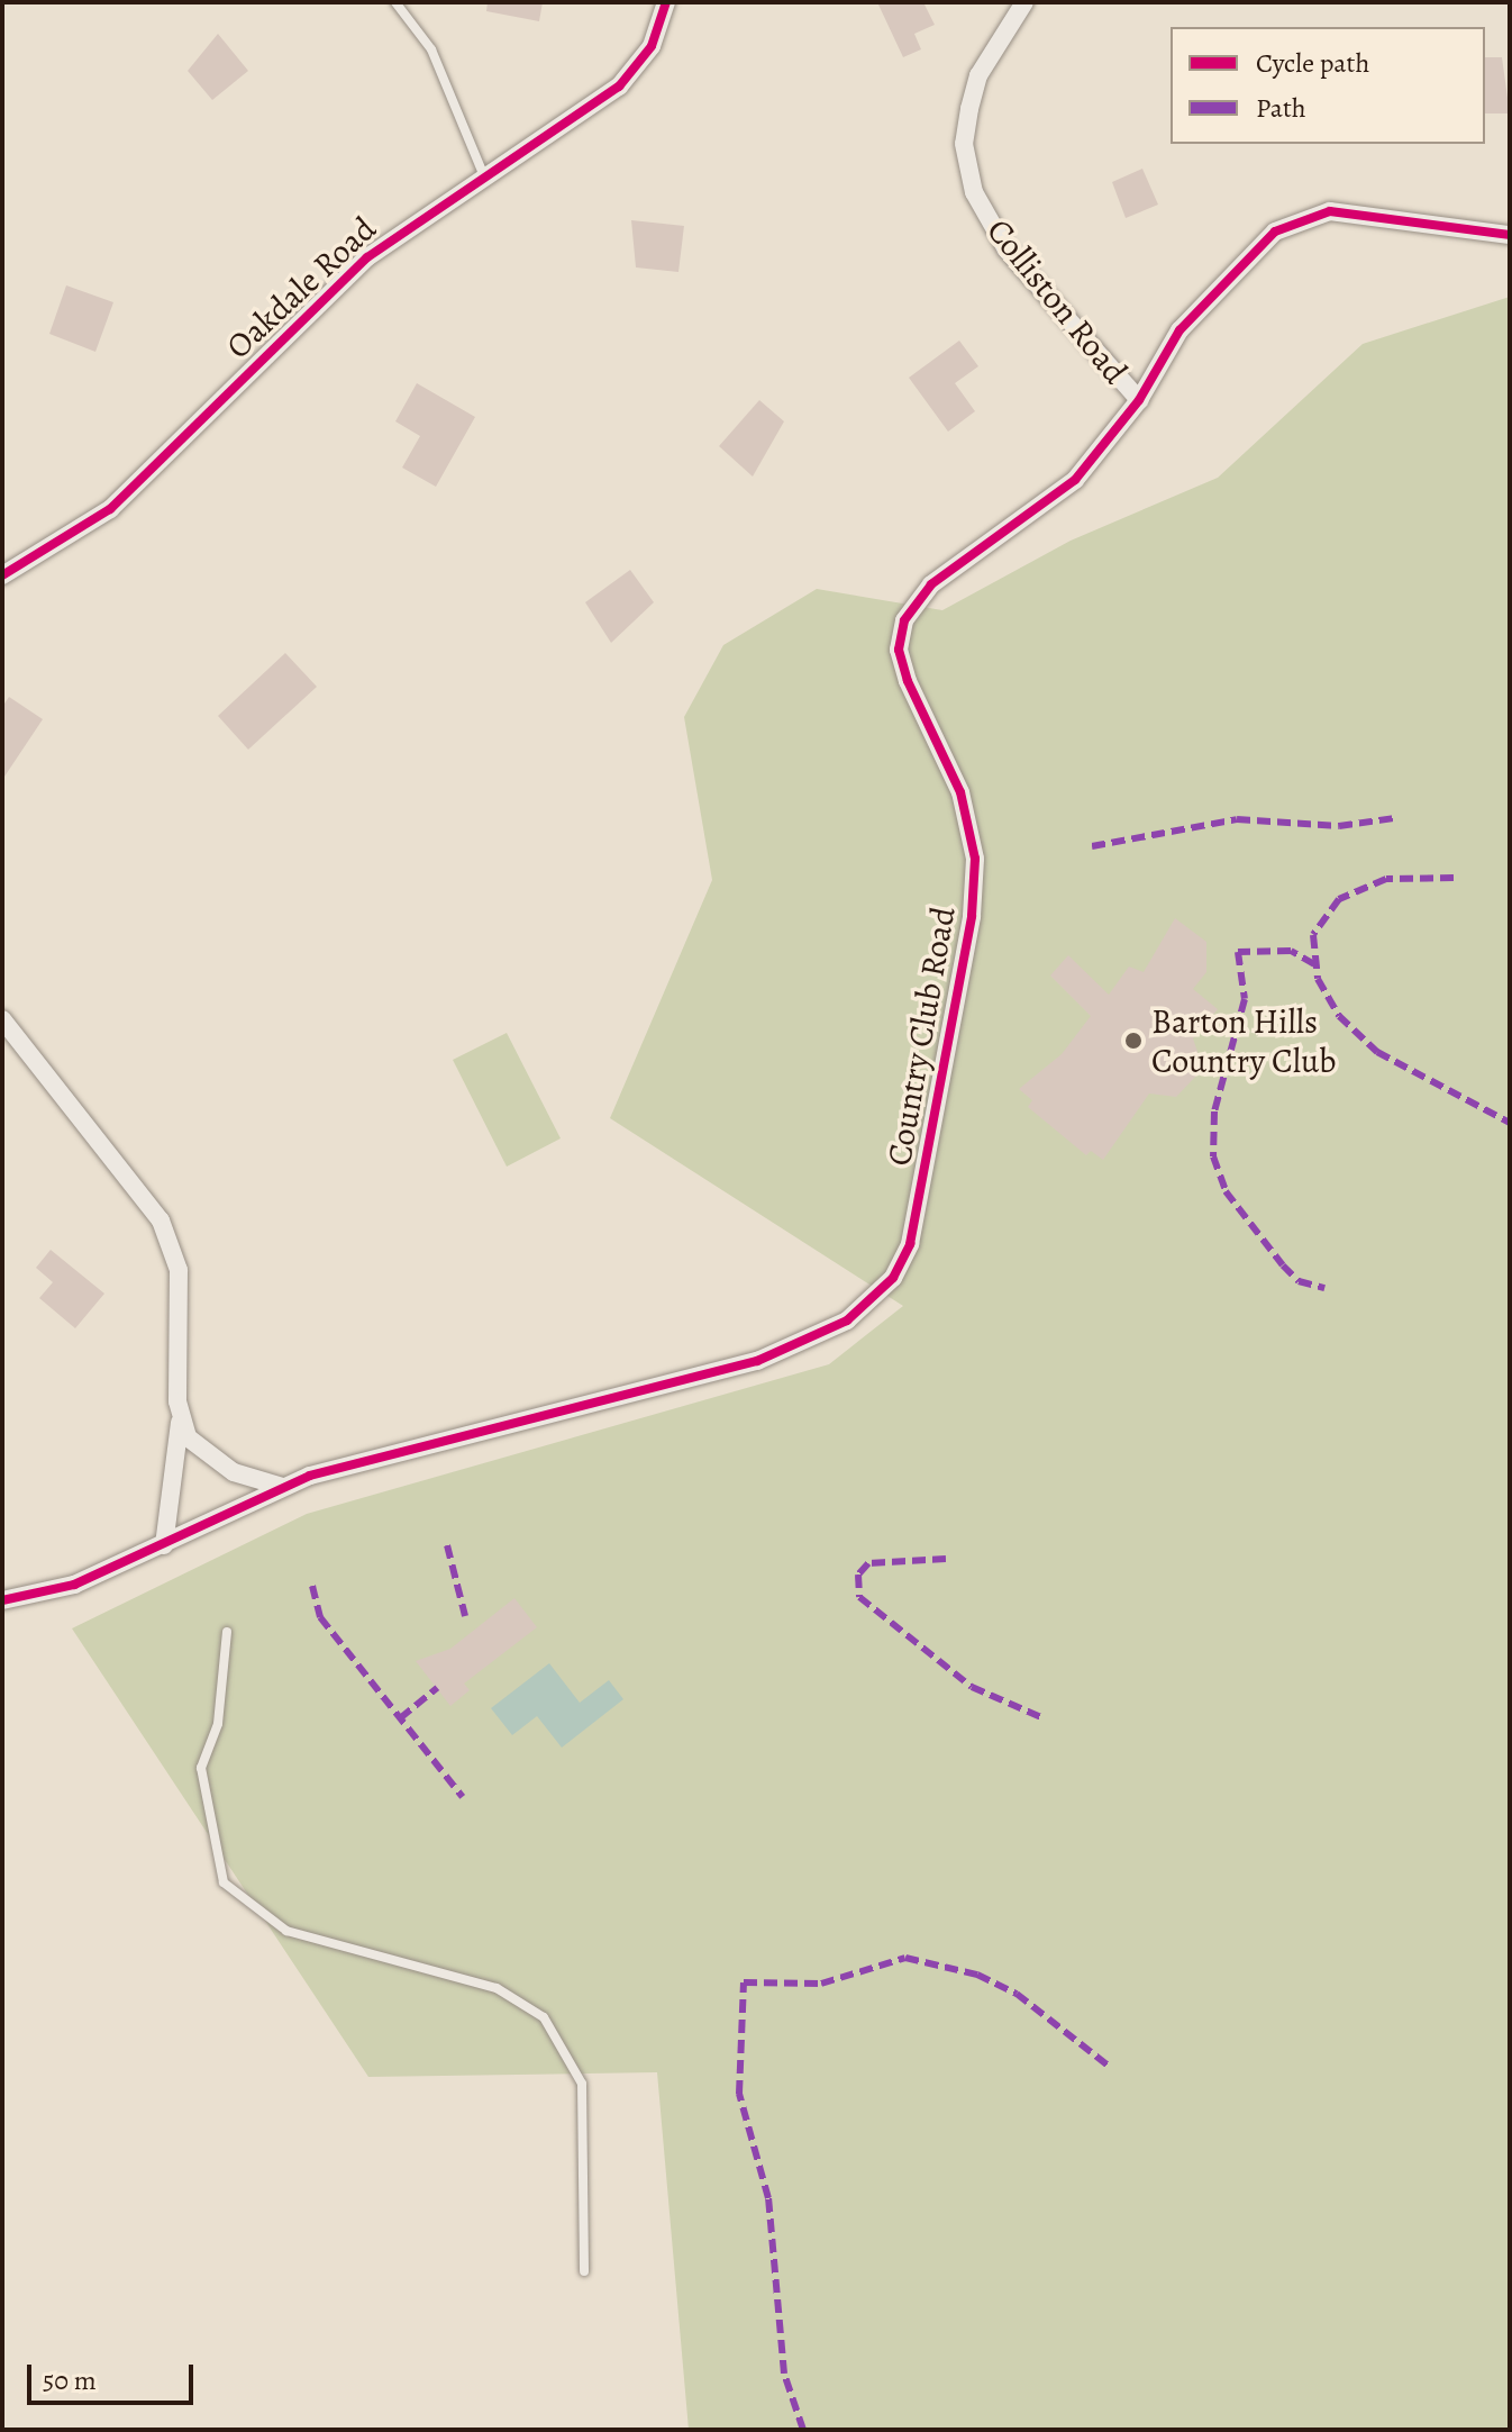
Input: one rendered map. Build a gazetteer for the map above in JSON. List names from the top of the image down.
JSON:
{
  "streets": {
    "street": ["Oakdale Road", "Colliston Road", "Country Club Road"]
  },
  "crossings": [
    ["Colliston Road", "Country Club Road"]
  ],
  "places": ["Barton Hills Country Club"],
  "legend": ["Cycle path", "Path"],
  "scale_bar": "50 m"
}
